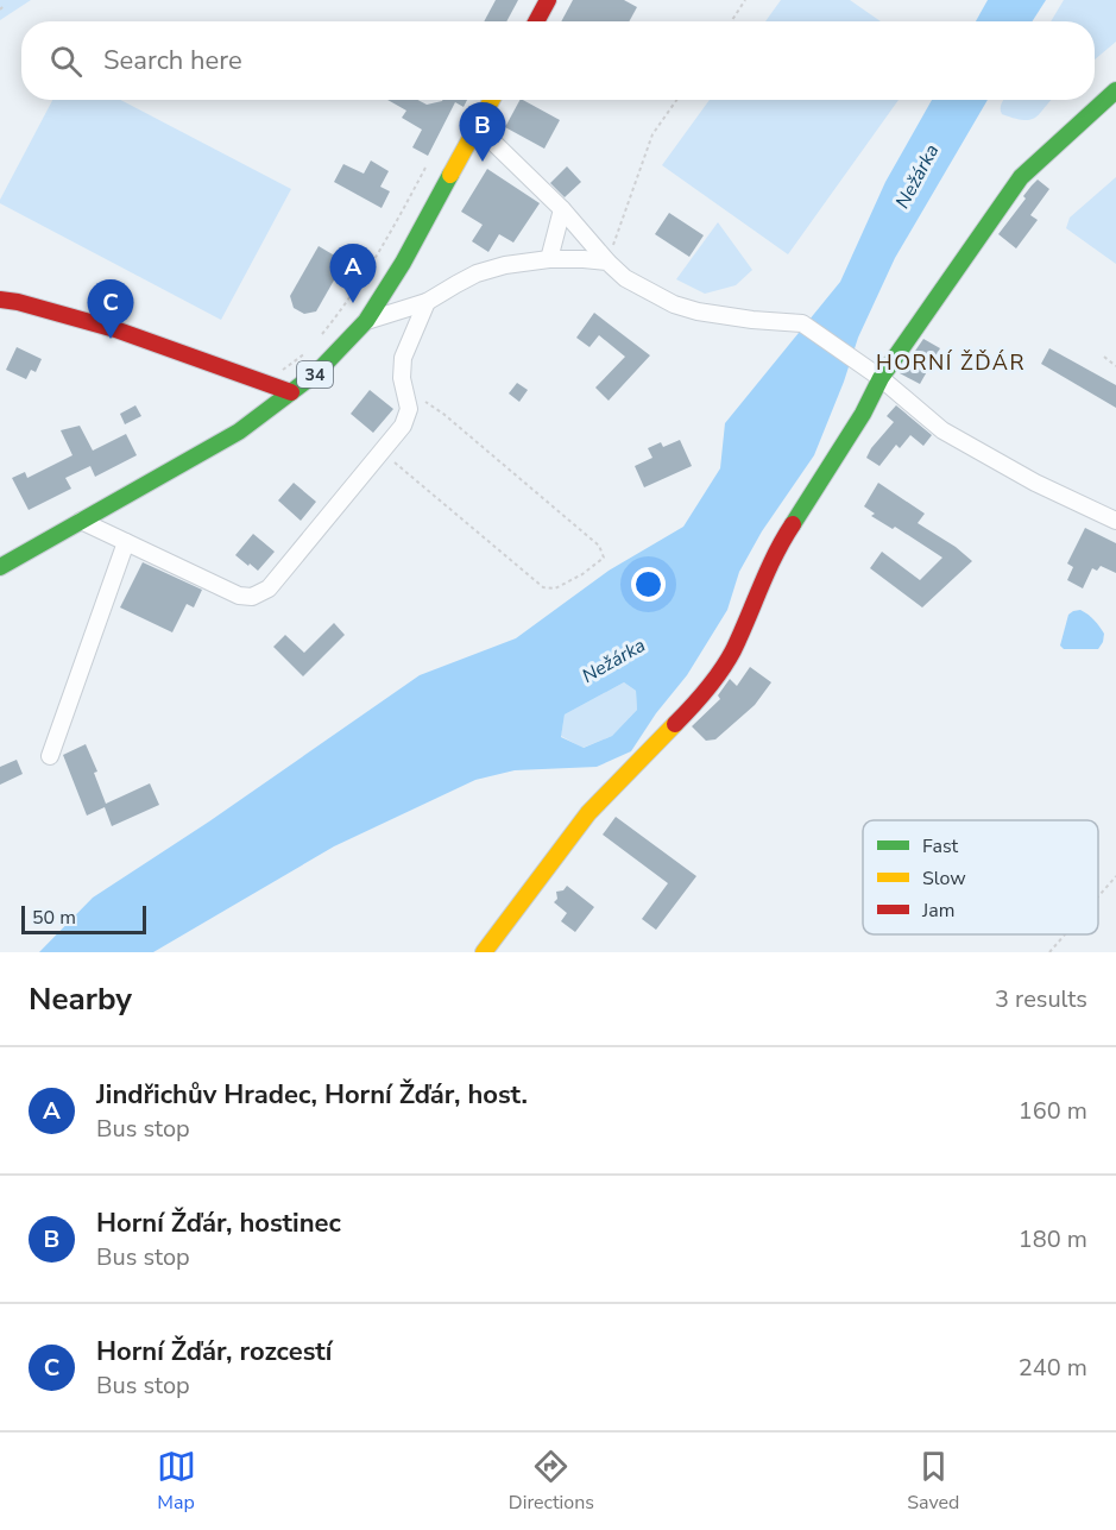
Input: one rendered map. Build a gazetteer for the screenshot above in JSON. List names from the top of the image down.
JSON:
{
  "streets": {
    "street": ["34"]
  },
  "districts": ["HORNÍ ŽĎÁR"],
  "water": ["Nežárka"],
  "legend": ["Fast", "Slow", "Jam"],
  "scale_bar": "50 m",
  "page": {
    "search": "Search here",
    "pins": ["B", "A", "C"],
    "scale": "50 m",
    "heading": ["Nearby", "3 results"],
    "list": [
      {
        "mark": "A",
        "name": "Jindřichův Hradec, Horní Žďár, host.",
        "note": "Bus stop",
        "value": "160 m"
      },
      {
        "mark": "B",
        "name": "Horní Žďár, hostinec",
        "note": "Bus stop",
        "value": "180 m"
      },
      {
        "mark": "C",
        "name": "Horní Žďár, rozcestí",
        "note": "Bus stop",
        "value": "240 m"
      }
    ],
    "nav": ["Map", "Directions", "Saved"]
  }
}
